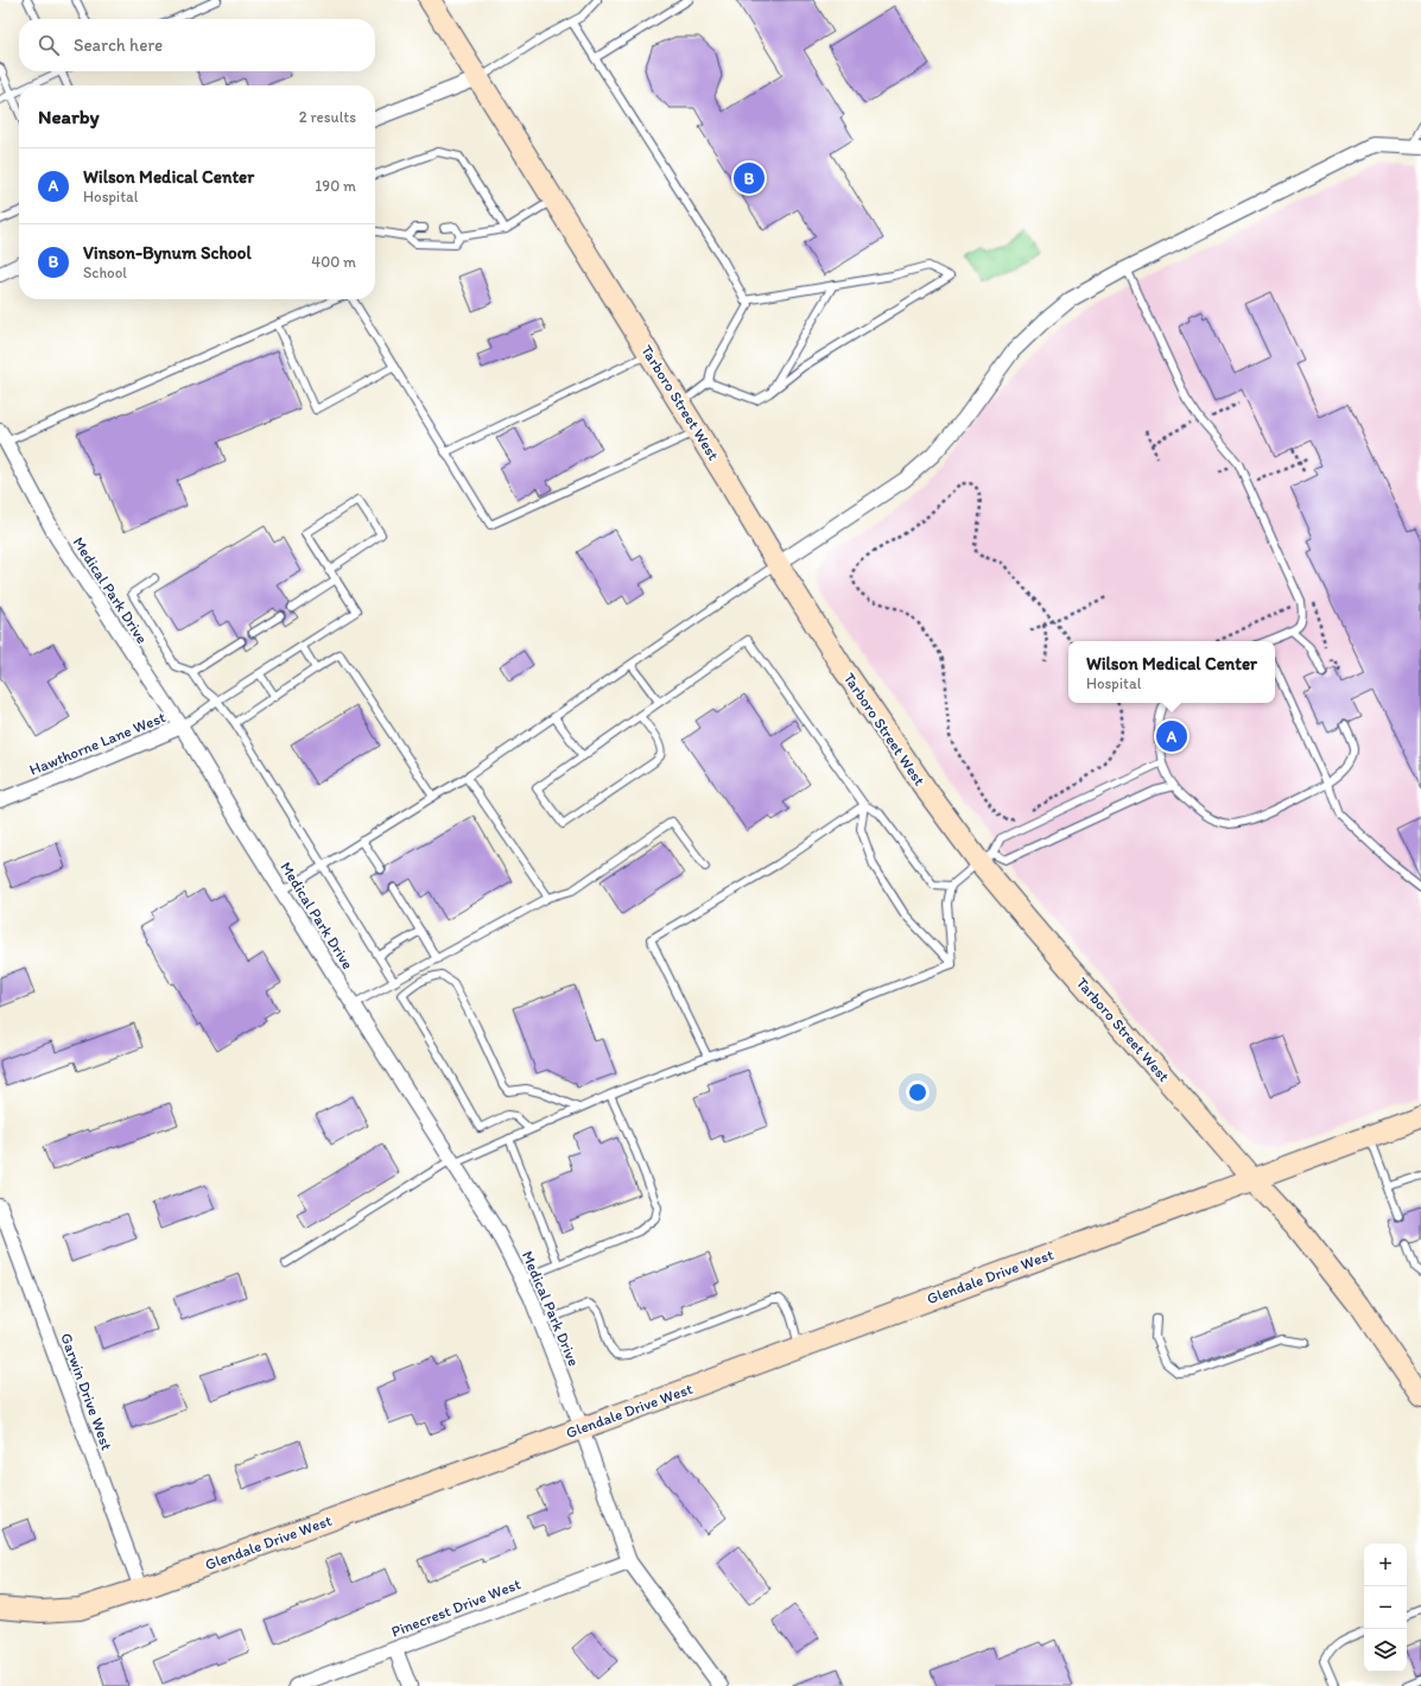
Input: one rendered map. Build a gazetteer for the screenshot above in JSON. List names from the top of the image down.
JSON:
{
  "streets": {
    "main road": ["Tarboro Street West", "Glendale Drive West"],
    "street": [
      "Medical Park Drive",
      "Hawthorne Lane West",
      "Garwin Drive West",
      "Pinecrest Drive West"
    ]
  },
  "crossings": [
    ["Tarboro Street West", "Glendale Drive West"],
    ["Medical Park Drive", "Hawthorne Lane West"],
    ["Medical Park Drive", "Glendale Drive West"],
    ["Medical Park Drive", "Pinecrest Drive West"],
    ["Glendale Drive West", "Garwin Drive West"]
  ],
  "page": {
    "search": "Search here",
    "heading": ["Nearby", "2 results"],
    "list": [
      {
        "mark": "A",
        "name": "Wilson Medical Center",
        "note": "Hospital",
        "value": "190 m"
      },
      {
        "mark": "B",
        "name": "Vinson-Bynum School",
        "note": "School",
        "value": "400 m"
      }
    ],
    "pins": ["B", "A"],
    "popup": ["Wilson Medical Center", "Hospital"],
    "map_buttons": ["+", "−"]
  }
}
